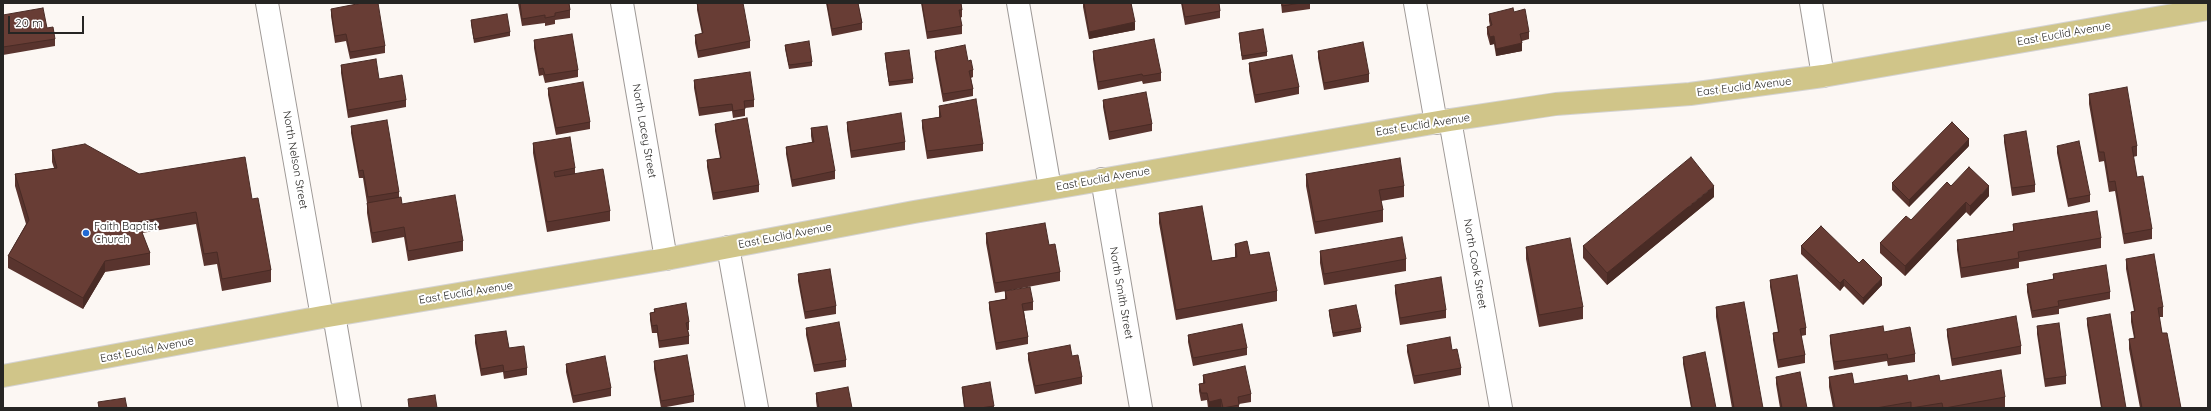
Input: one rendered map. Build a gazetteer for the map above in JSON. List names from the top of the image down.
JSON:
{
  "streets": {
    "main road": ["East Euclid Avenue"],
    "street": [
      "North Lacey Street",
      "North Nelson Street",
      "North Cook Street",
      "North Smith Street"
    ]
  },
  "crossings": [
    ["East Euclid Avenue", "North Lacey Street"],
    ["East Euclid Avenue", "North Nelson Street"],
    ["East Euclid Avenue", "North Cook Street"],
    ["East Euclid Avenue", "North Smith Street"]
  ],
  "places": ["Faith Baptist Church"],
  "scale_bar": "20 m"
}
